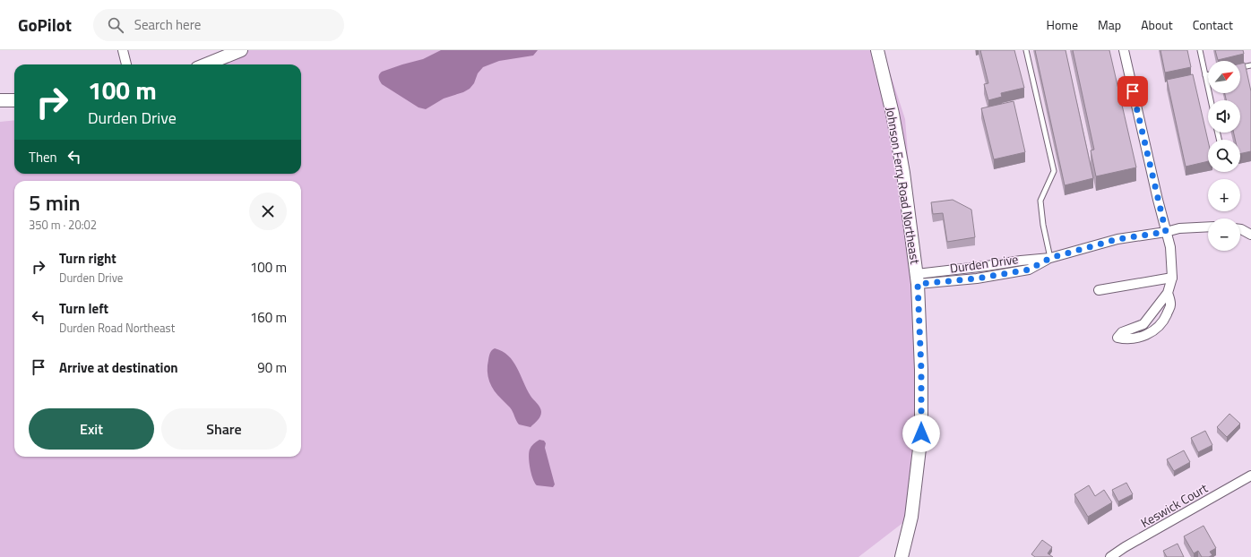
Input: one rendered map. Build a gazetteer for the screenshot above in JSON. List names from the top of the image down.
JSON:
{
  "streets": {
    "main road": ["Johnson Ferry Road Northeast"],
    "street": ["Durden Drive", "Keswick Court"]
  },
  "crossings": [
    ["Johnson Ferry Road Northeast", "Durden Drive"]
  ],
  "north": "top right",
  "page": {
    "header": "GoPilot",
    "search": "Search here",
    "nav": [
      "Home",
      "Map",
      "About",
      "Contact"
    ],
    "map_buttons": ["+", "−"],
    "turn": ["100 m", "Durden Drive"],
    "then": "Then",
    "heading": ["5 min", "350 m · 20:02"],
    "list": [
      {
        "name": "Turn right",
        "note": "Durden Drive",
        "value": "100 m"
      },
      {
        "name": "Turn left",
        "note": "Durden Road Northeast",
        "value": "160 m"
      },
      {
        "name": "Arrive at destination",
        "value": "90 m"
      }
    ],
    "buttons": ["Exit", "Share"]
  }
}
